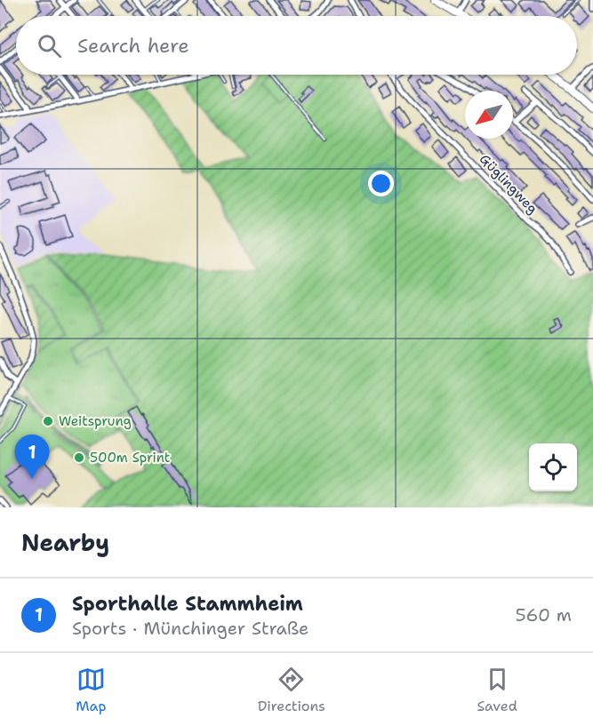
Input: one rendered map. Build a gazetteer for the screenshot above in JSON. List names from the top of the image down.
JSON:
{
  "streets": {
    "street": ["Güglingweg"]
  },
  "places": ["Weitsprung", "500m Sprint"],
  "north": "bottom left",
  "page": {
    "search": "Search here",
    "pins": "1",
    "heading": "Nearby",
    "list": [
      {
        "mark": "1",
        "name": "Sporthalle Stammheim",
        "note": "Sports · Münchinger Straße",
        "value": "560 m"
      }
    ],
    "nav": ["Map", "Directions", "Saved"]
  }
}
